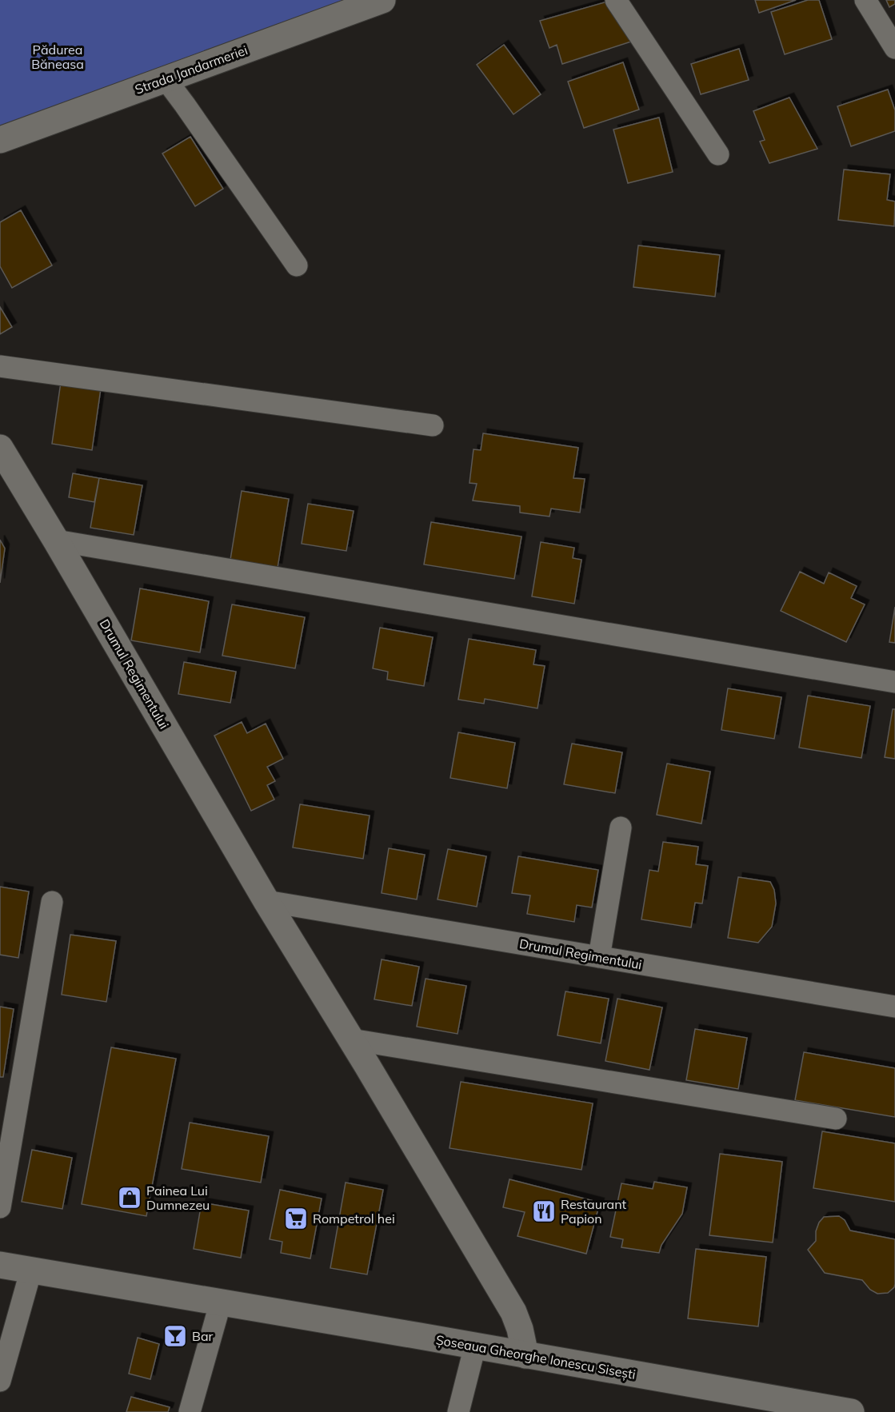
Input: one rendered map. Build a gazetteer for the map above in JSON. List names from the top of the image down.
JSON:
{
  "streets": {
    "street": ["Strada Jandarmeriei", "Drumul Regimentului", "Șoseaua Gheorghe Ionescu Sisești"]
  },
  "crossings": [
    ["Drumul Regimentului", "Șoseaua Gheorghe Ionescu Sisești"]
  ],
  "parks": ["Pădurea Băneasa"],
  "places": {
    "shop": ["Painea Lui Dumnezeu"],
    "restaurant": ["Restaurant Papion"],
    "supermarket": ["Rompetrol hei"],
    "bar": ["Bar"]
  }
}
